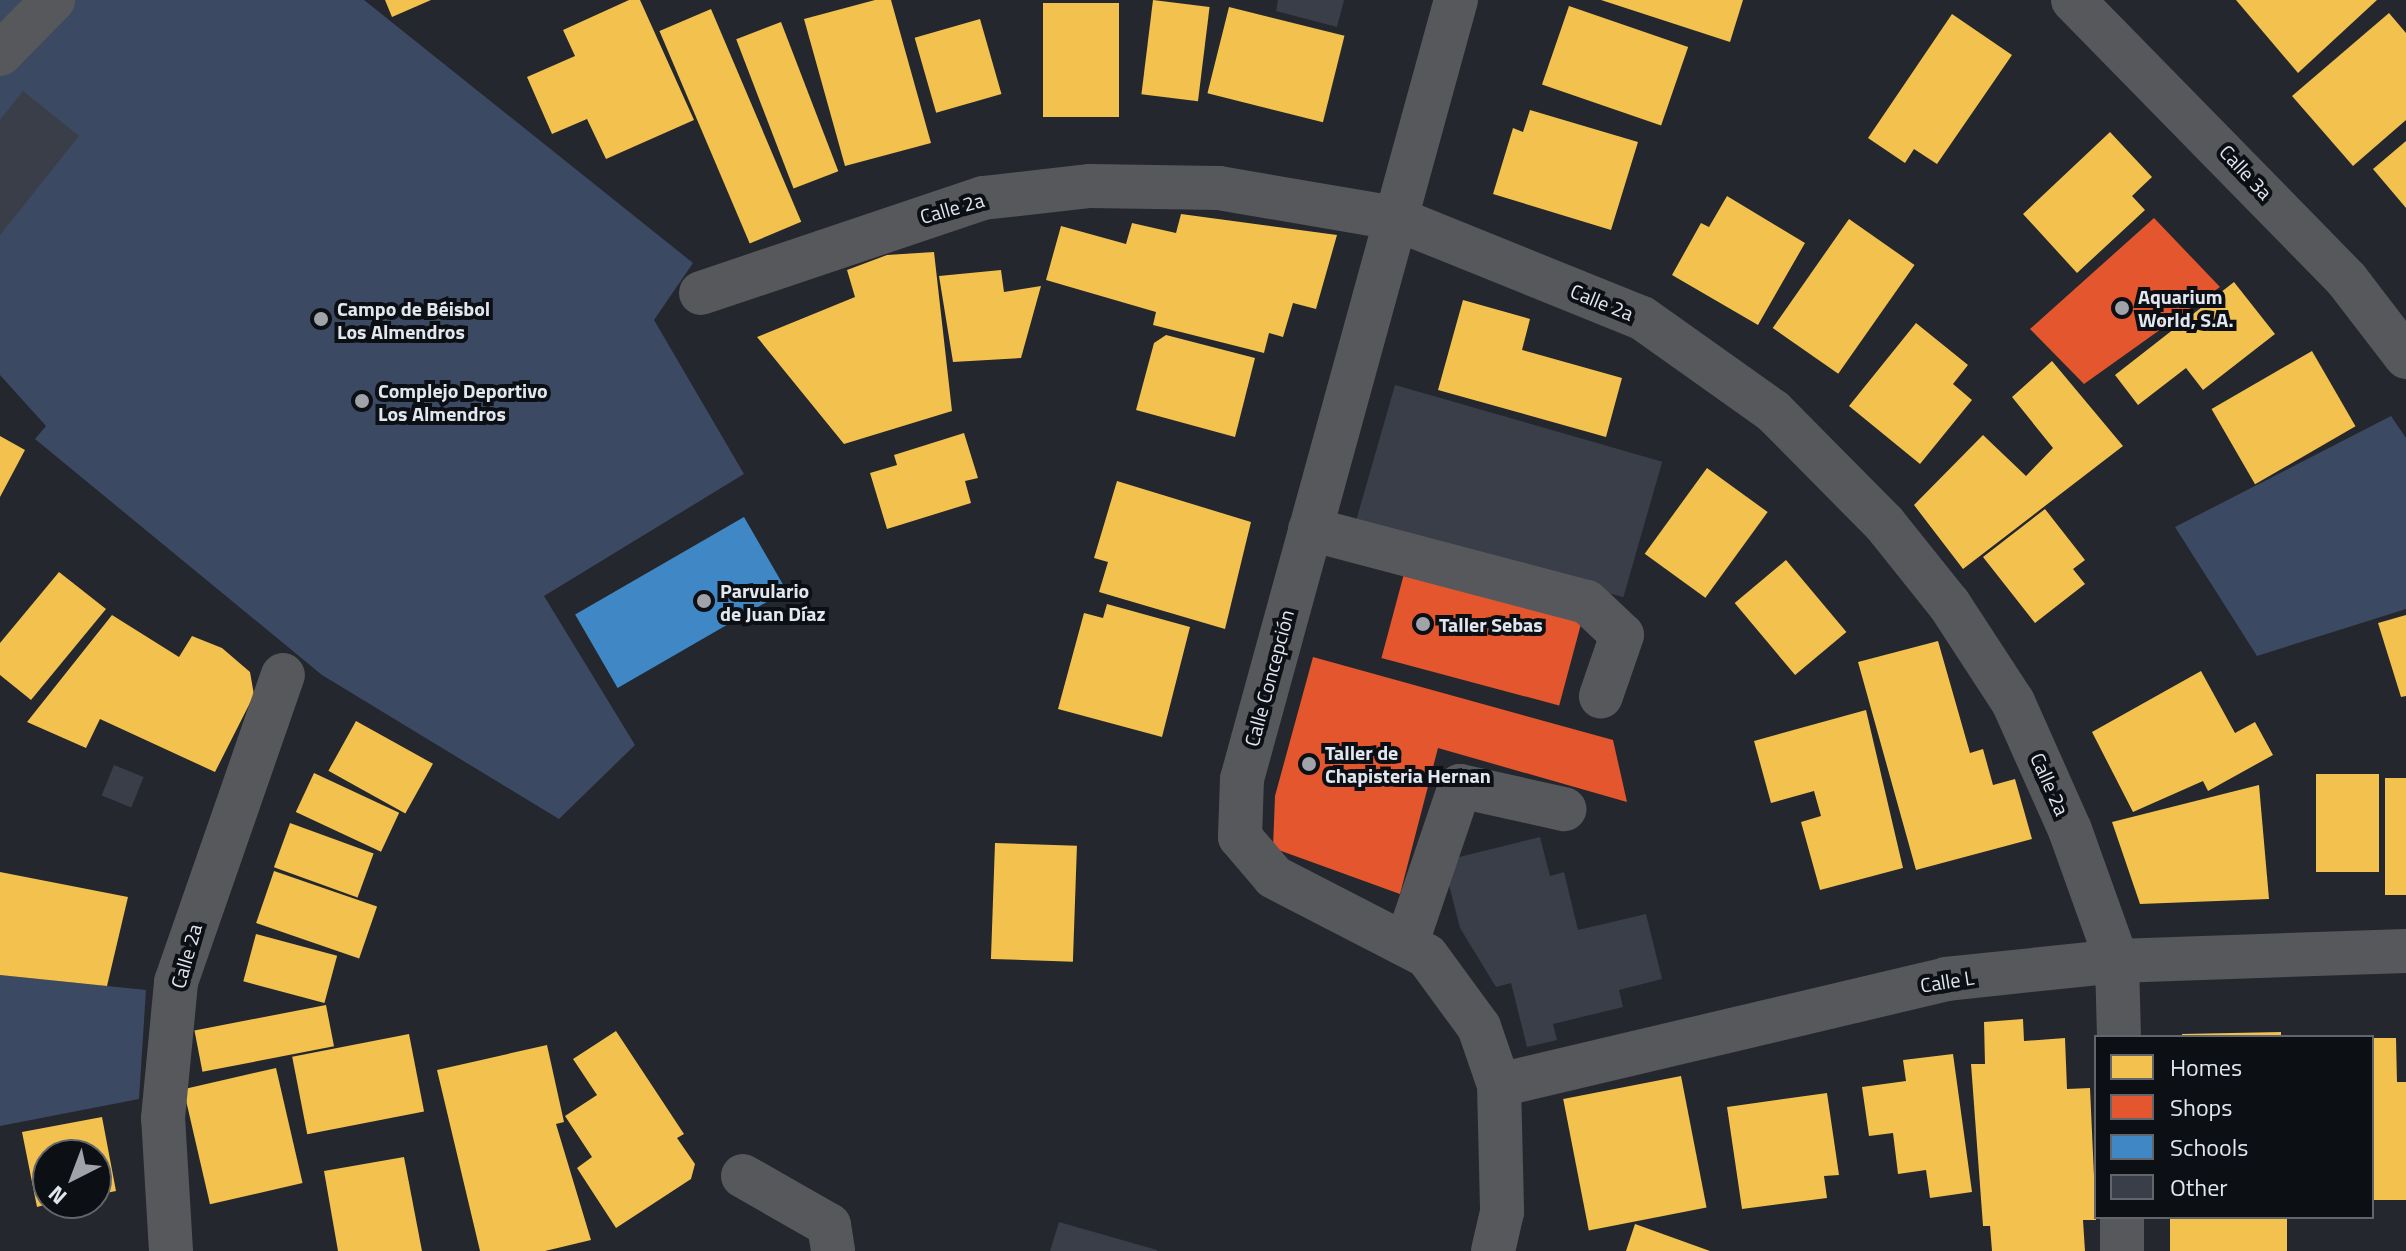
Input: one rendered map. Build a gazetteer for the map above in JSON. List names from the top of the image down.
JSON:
{
  "streets": {
    "street": [
      "Calle 3a",
      "Calle 2a",
      "Calle Concepción",
      "Calle L"
    ]
  },
  "crossings": [
    ["Calle 2a", "Calle Concepción"],
    ["Calle 2a", "Calle L"],
    ["Calle Concepción", "Calle L"]
  ],
  "places": [
    "Aquarium World, S.A.",
    "Campo de Béisbol Los Almendros",
    "Complejo Deportivo Los Almendros",
    "Parvulario de Juan Díaz",
    "Taller Sebas",
    "Taller de Chapisteria Hernan"
  ],
  "legend": [
    "Homes",
    "Shops",
    "Schools",
    "Other"
  ],
  "north": "bottom left"
}
